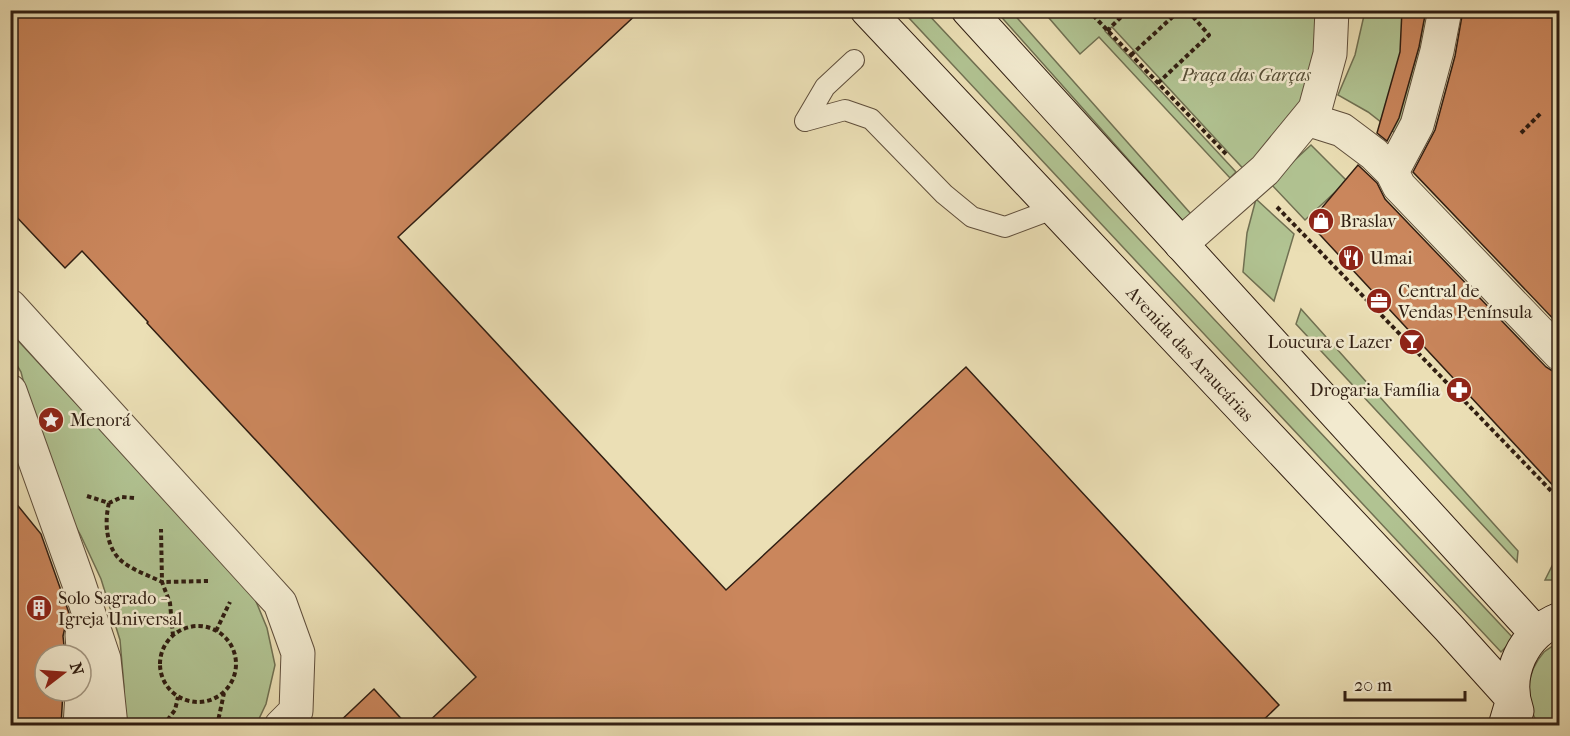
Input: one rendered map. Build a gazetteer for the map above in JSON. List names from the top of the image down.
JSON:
{
  "streets": {
    "street": ["Avenida das Araucárias"]
  },
  "parks": ["Praça das Garças"],
  "places": {
    "shop": ["Braslav"],
    "restaurant": ["Umai"],
    "office": ["Central de Vendas Península"],
    "bar": ["Loucura e Lazer"],
    "pharmacy": ["Drogaria Família"],
    "place": ["Menorá"],
    "building": ["Solo Sagrado - Igreja Universal"]
  },
  "scale_bar": "20 m",
  "north": "right"
}
